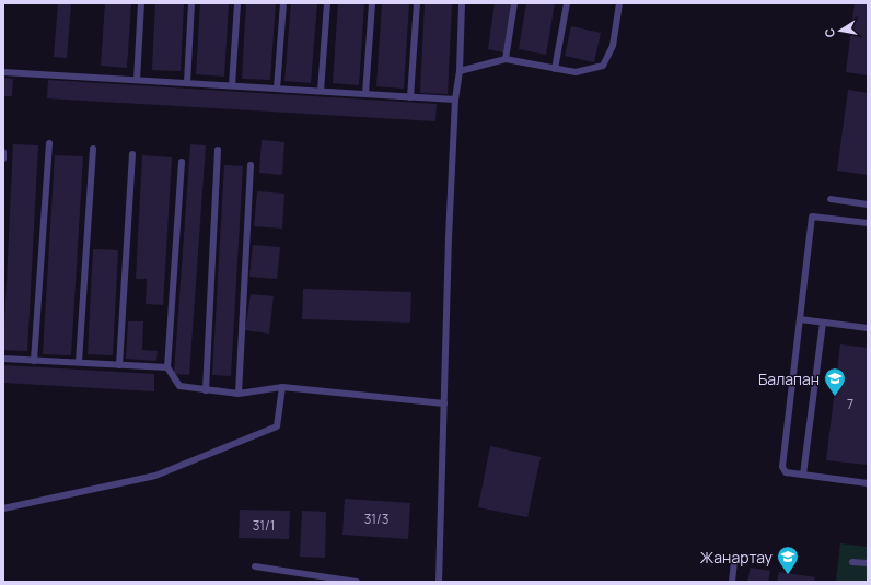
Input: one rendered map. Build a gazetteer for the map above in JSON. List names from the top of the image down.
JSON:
{
  "places": {
    "school or university": ["Балапан", "Жанартау"]
  },
  "house_numbers": ["7", "31/3", "31/1"],
  "north": "left"
}
